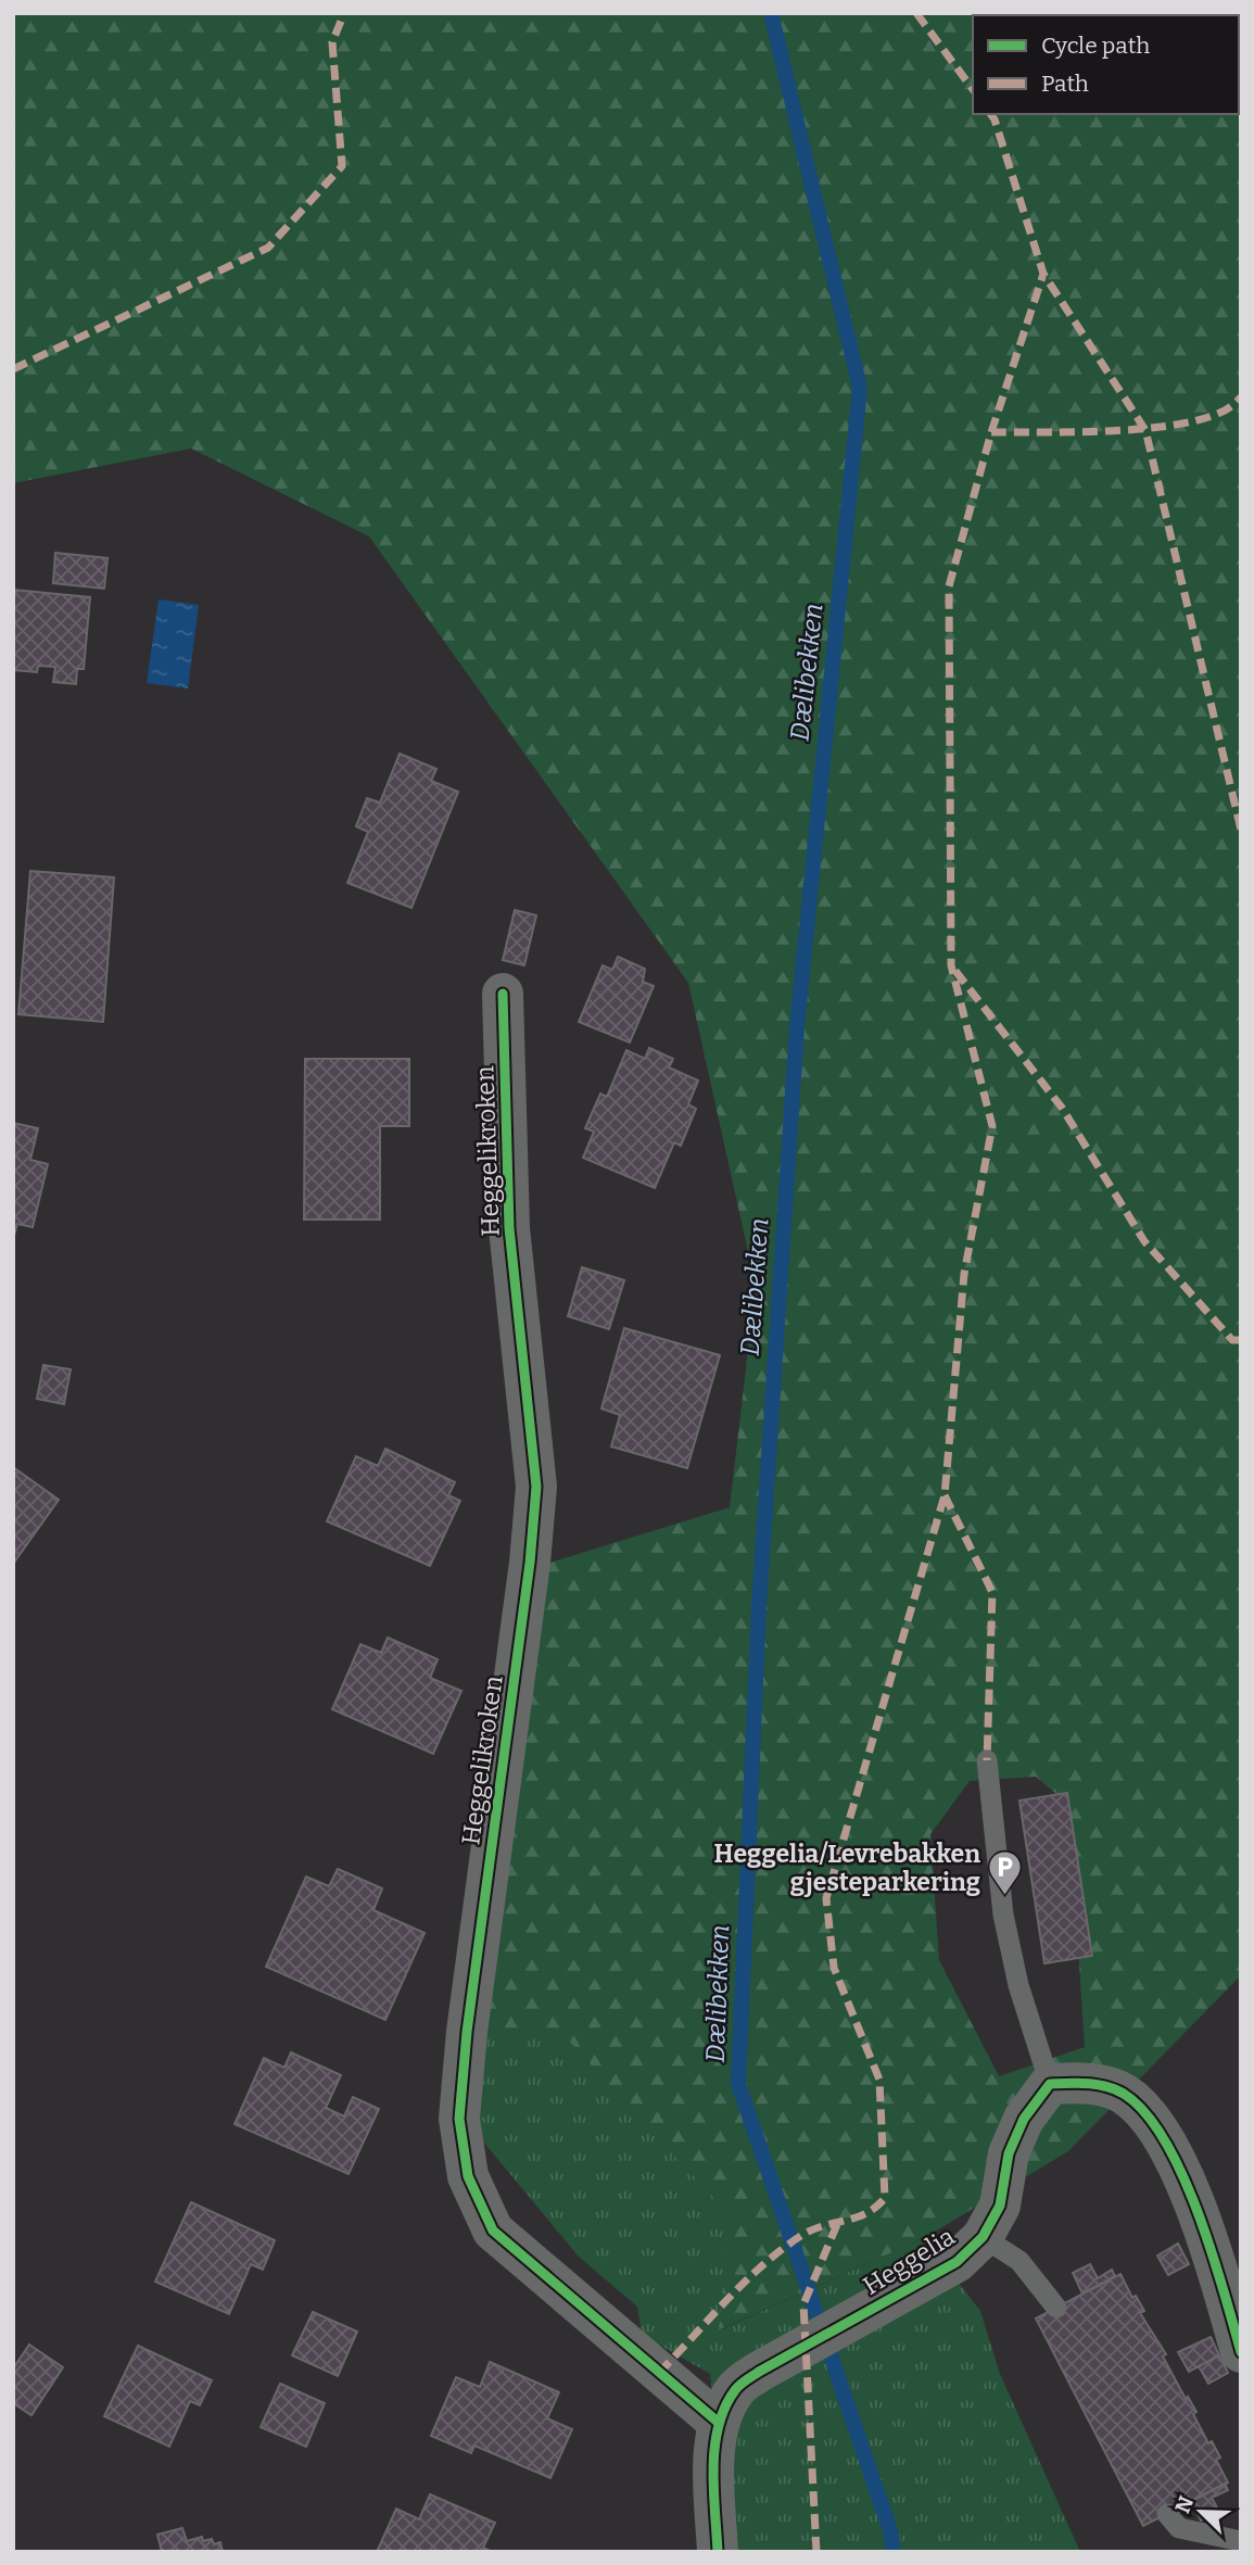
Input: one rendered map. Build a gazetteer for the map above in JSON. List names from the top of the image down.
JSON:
{
  "streets": {
    "street": ["Heggelikroken", "Heggelia"]
  },
  "crossings": [
    ["Heggelikroken", "Heggelia"]
  ],
  "water": ["Dælibekken"],
  "places": {
    "parking": ["Heggelia/Levrebakken gjesteparkering"]
  },
  "legend": ["Cycle path", "Path"],
  "north": "top left"
}
